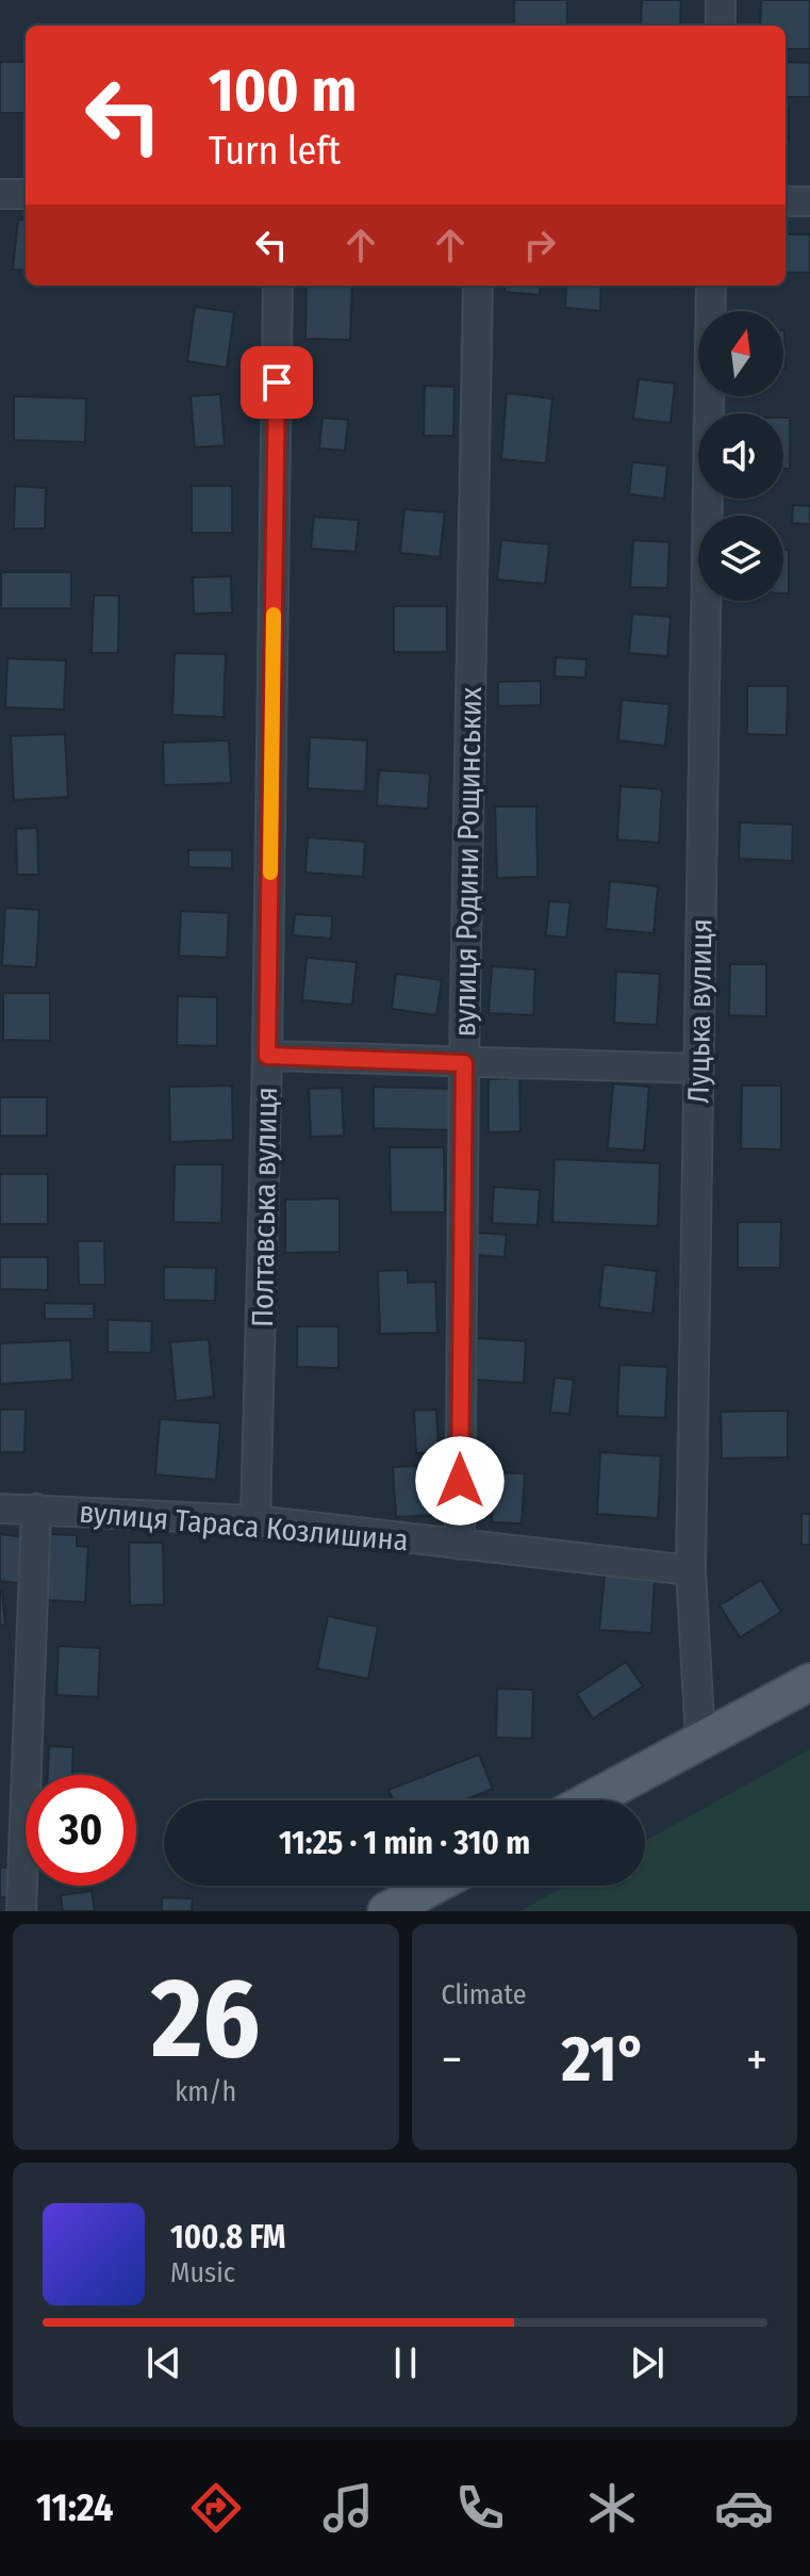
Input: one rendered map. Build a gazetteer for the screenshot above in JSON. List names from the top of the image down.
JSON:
{
  "streets": {
    "street": [
      "вулиця Родини Рощинських",
      "Луцька вулиця",
      "Полтавська вулиця",
      "вулиця Тараса Козлишина"
    ]
  },
  "crossings": [
    ["вулиця Родини Рощинських", "вулиця Тараса Козлишина"],
    ["Луцька вулиця", "вулиця Тараса Козлишина"],
    ["Полтавська вулиця", "вулиця Тараса Козлишина"]
  ],
  "north": "top",
  "page": {
    "turn": ["100 m", "Turn left"],
    "limit": "30",
    "trip": "11:25 · 1 min · 310 m",
    "tile": [
      ["26", "km/h"],
      "Climate"
    ],
    "heat": ["−", "21°", "+"],
    "song": ["100.8 FM", "Music"],
    "tabs": "11:24"
  }
}
